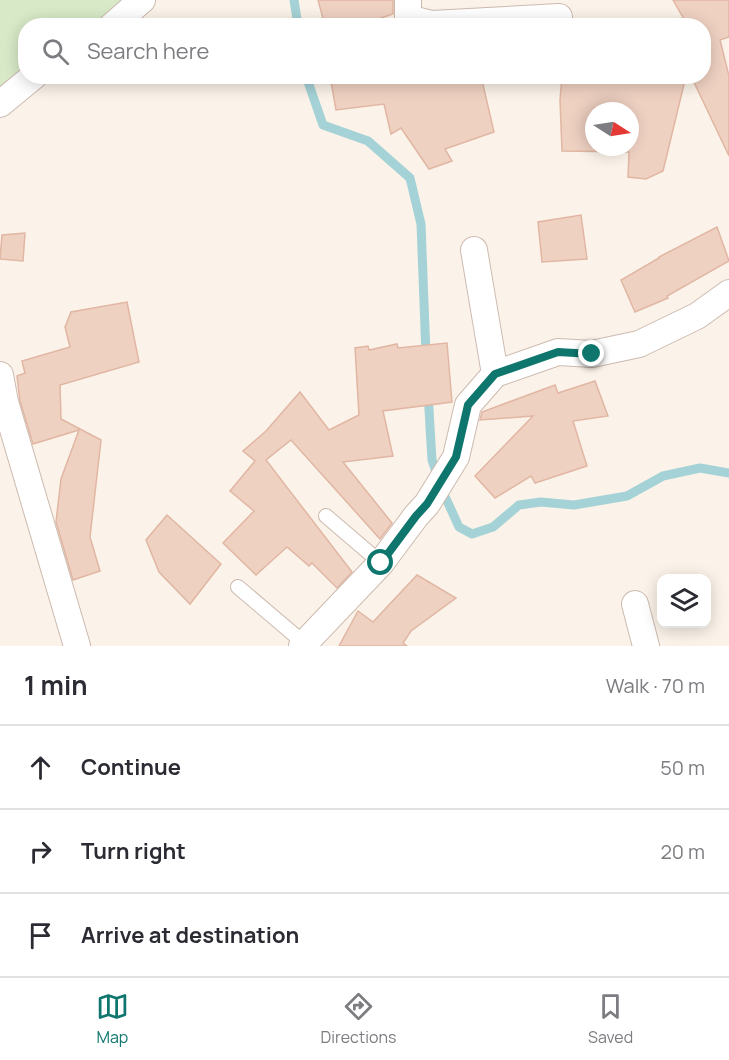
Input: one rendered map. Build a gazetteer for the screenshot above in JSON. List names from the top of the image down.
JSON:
{
  "north": "right",
  "page": {
    "search": "Search here",
    "heading": ["1 min", "Walk · 70 m"],
    "list": [
      ["Continue", "50 m"],
      ["Turn right", "20 m"],
      "Arrive at destination"
    ],
    "nav": ["Map", "Directions", "Saved"]
  }
}
